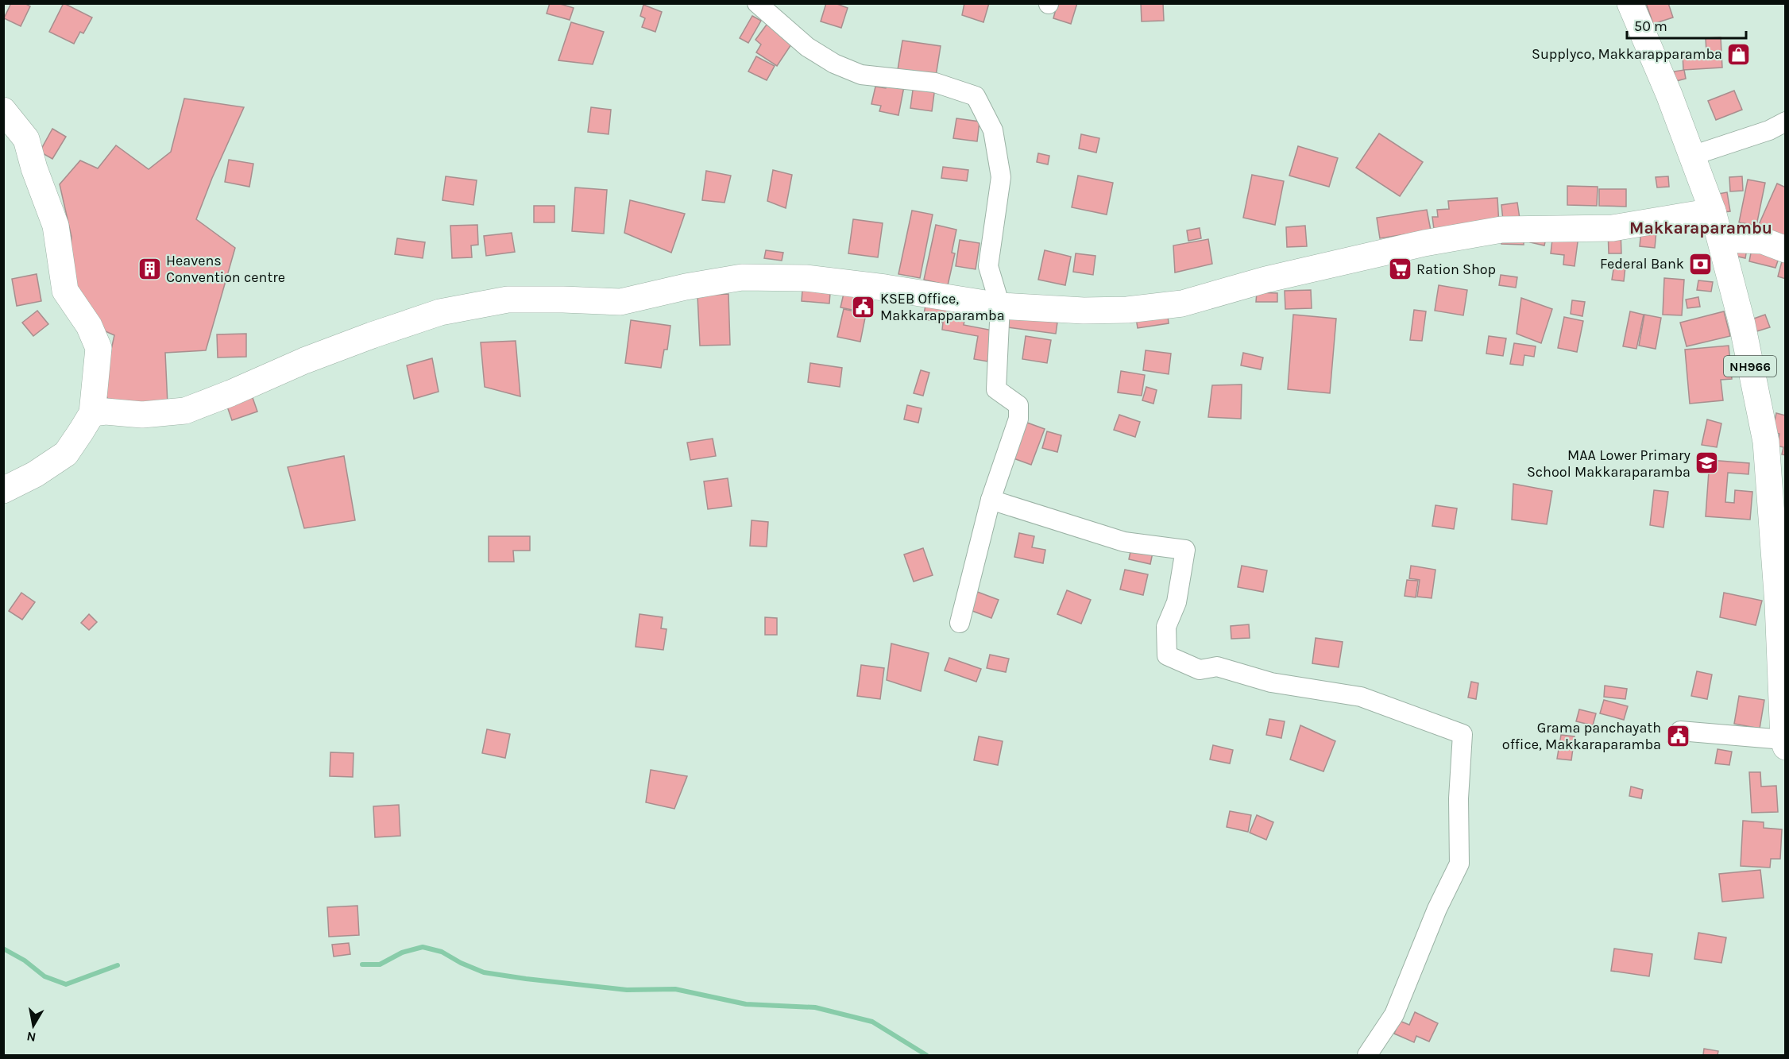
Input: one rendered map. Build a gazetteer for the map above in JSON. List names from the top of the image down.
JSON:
{
  "streets": {
    "main road": ["NH966"]
  },
  "districts": ["Makkaraparambu"],
  "places": {
    "shop": ["Supplyco, Makkarapparamba"],
    "bank": ["Federal Bank"],
    "building": ["Heavens Convention centre"],
    "supermarket": ["Ration Shop"],
    "public building": ["KSEB Office, Makkarapparamba", "Grama panchayath office, Makkaraparamba"],
    "school or university": ["MAA Lower Primary School Makkaraparamba"]
  },
  "scale_bar": "50 m",
  "north": "bottom"
}
